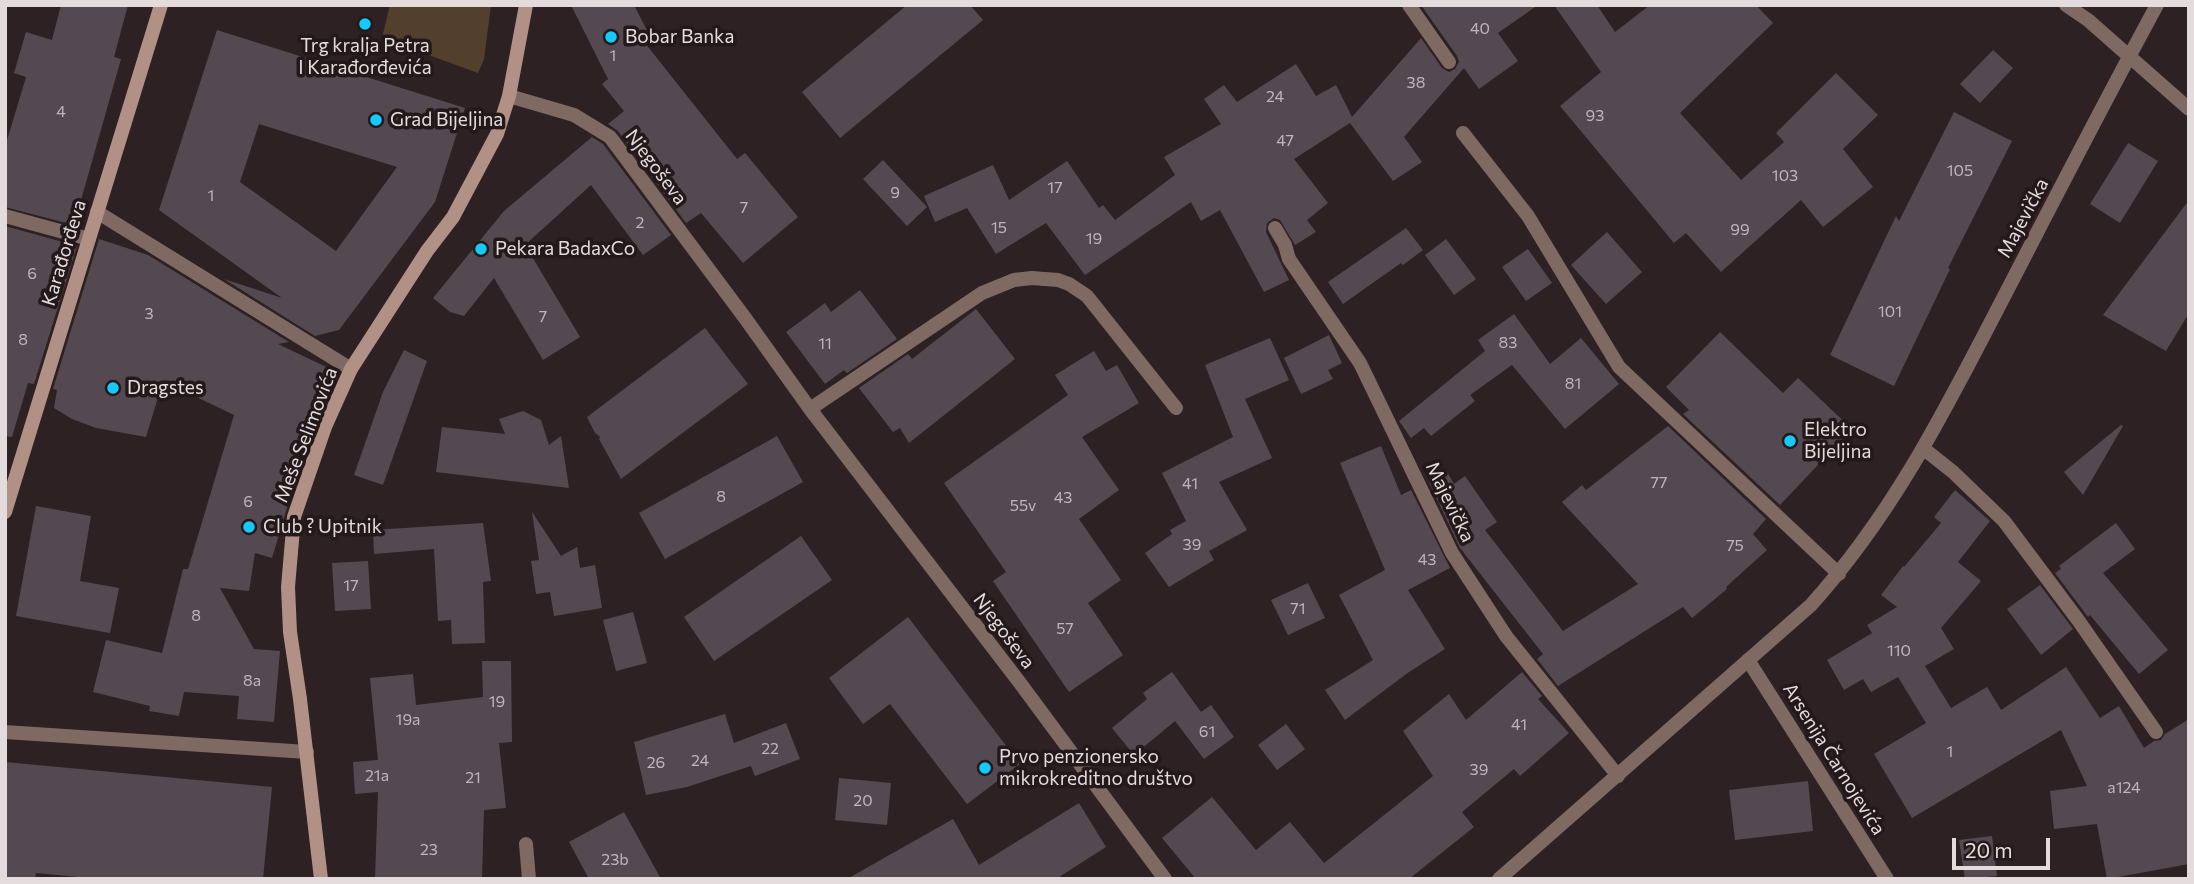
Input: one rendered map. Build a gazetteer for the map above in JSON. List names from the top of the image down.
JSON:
{
  "streets": {
    "main road": ["Karađorđeva", "Meše Selimovića"],
    "street": ["Njegoševa", "Majevička", "Arsenija Čarnojevića"]
  },
  "crossings": [
    ["Njegoševa", "Meše Selimovića"],
    ["Majevička", "Arsenija Čarnojevića"]
  ],
  "places": [
    "Trg kralja Petra I Karađorđevića",
    "Bobar Banka",
    "Grad Bijeljina",
    "Pekara BadaxCo",
    "Dragstes",
    "Elektro Bijeljina",
    "Club ? Upitnik",
    "Prvo penzionersko mikrokreditno društvo"
  ],
  "house_numbers": [
    "40",
    "1",
    "38",
    "24",
    "4",
    "93",
    "47",
    "105",
    "103",
    "17",
    "9",
    "1",
    "7",
    "2",
    "15",
    "99",
    "19",
    "6",
    "101",
    "3",
    "7",
    "8",
    "83",
    "11",
    "81",
    "77",
    "41",
    "8",
    "43",
    "6",
    "55v",
    "39",
    "75",
    "43",
    "17",
    "71",
    "8",
    "57",
    "110",
    "8a",
    "19",
    "19a",
    "41",
    "61",
    "22",
    "1",
    "24",
    "26",
    "39",
    "21a",
    "21",
    "a124",
    "20",
    "23",
    "23b"
  ],
  "scale_bar": "20 m"
}
